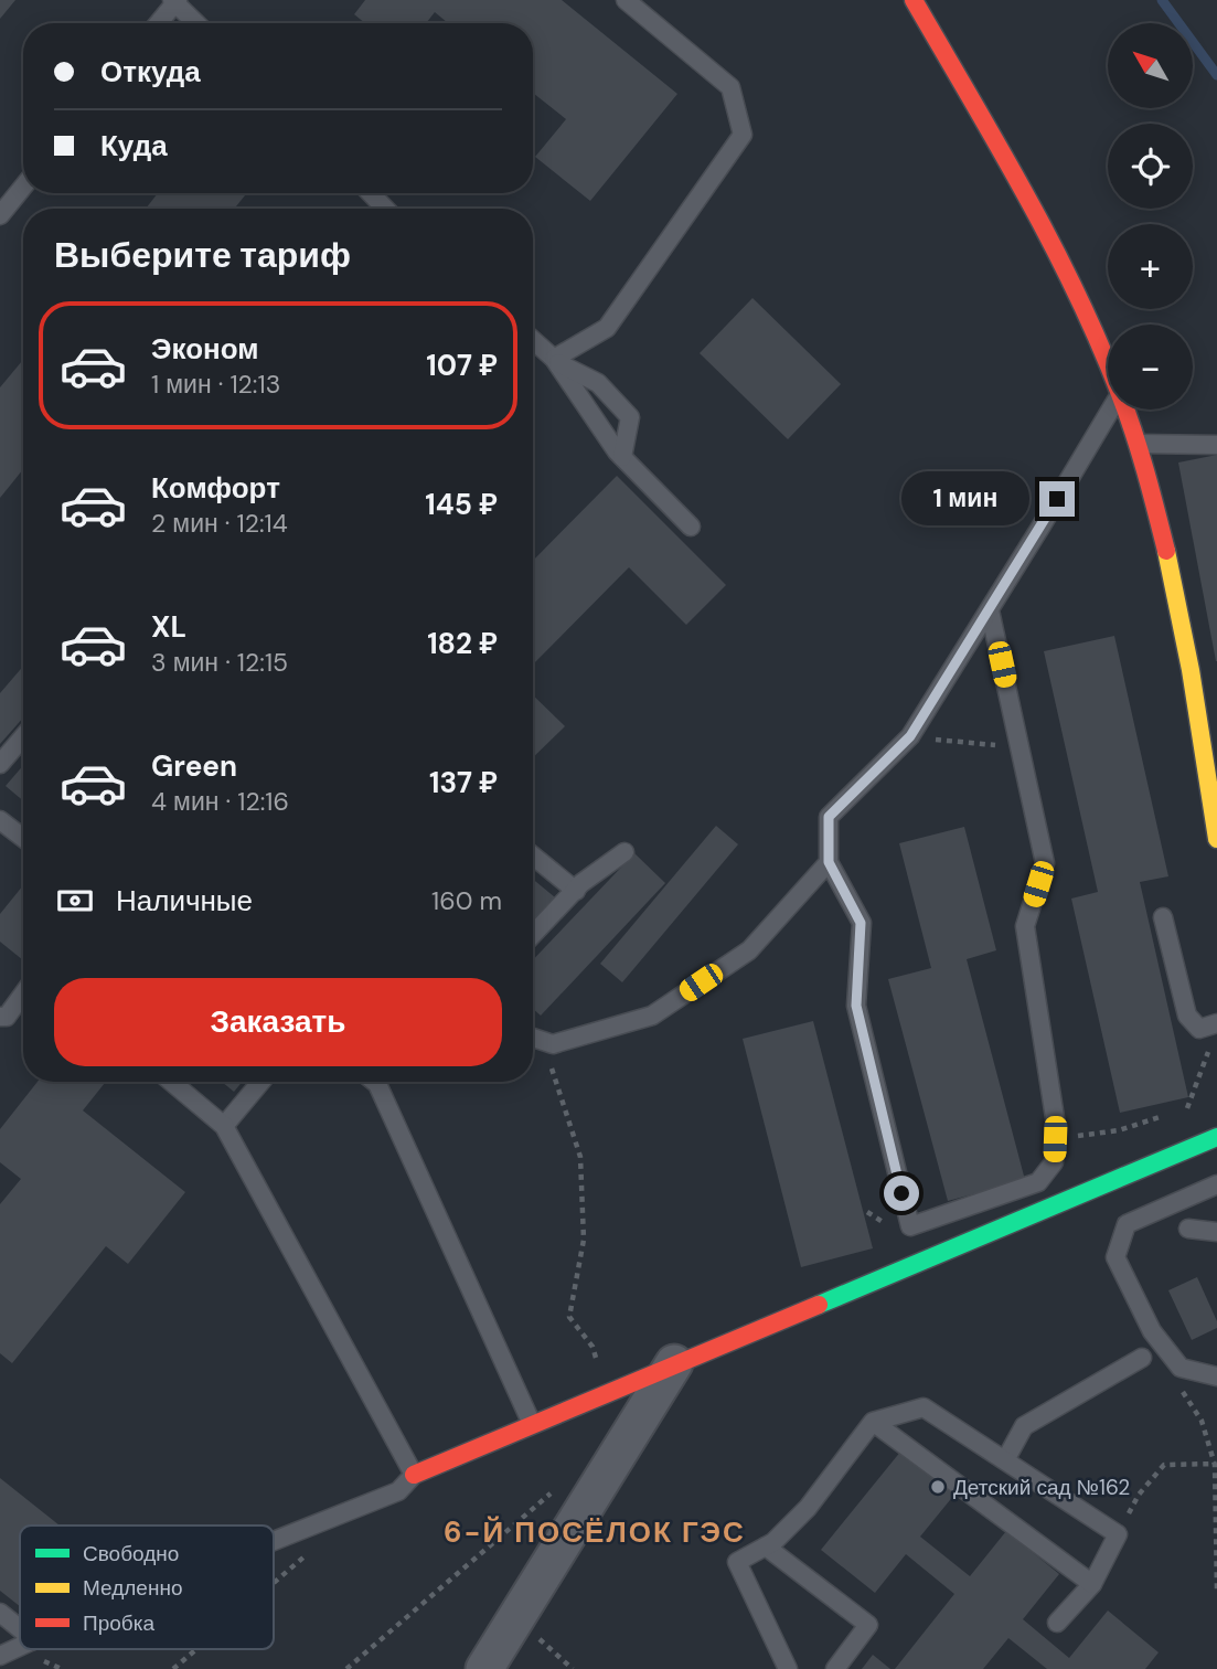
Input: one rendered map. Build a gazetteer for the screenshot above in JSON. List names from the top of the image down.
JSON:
{
  "districts": ["6-Й ПОСЁЛОК ГЭС"],
  "places": ["Детский сад №162"],
  "legend": ["Свободно", "Медленно", "Пробка"],
  "north": "top left",
  "page": {
    "map_buttons": ["+", "−"],
    "banner": ["Откуда", "Куда"],
    "heading": "Выберите тариф",
    "list": [
      {
        "name": "Эконом",
        "note": "1 мин · 12:13",
        "value": "107 ₽"
      },
      {
        "name": "Комфорт",
        "note": "2 мин · 12:14",
        "value": "145 ₽"
      },
      {
        "name": "XL",
        "note": "3 мин · 12:15",
        "value": "182 ₽"
      },
      {
        "name": "Green",
        "note": "4 мин · 12:16",
        "value": "137 ₽"
      }
    ],
    "bubble": "1 мин",
    "pay": ["Наличные", "160 m"],
    "buttons": "Заказать"
  }
}
